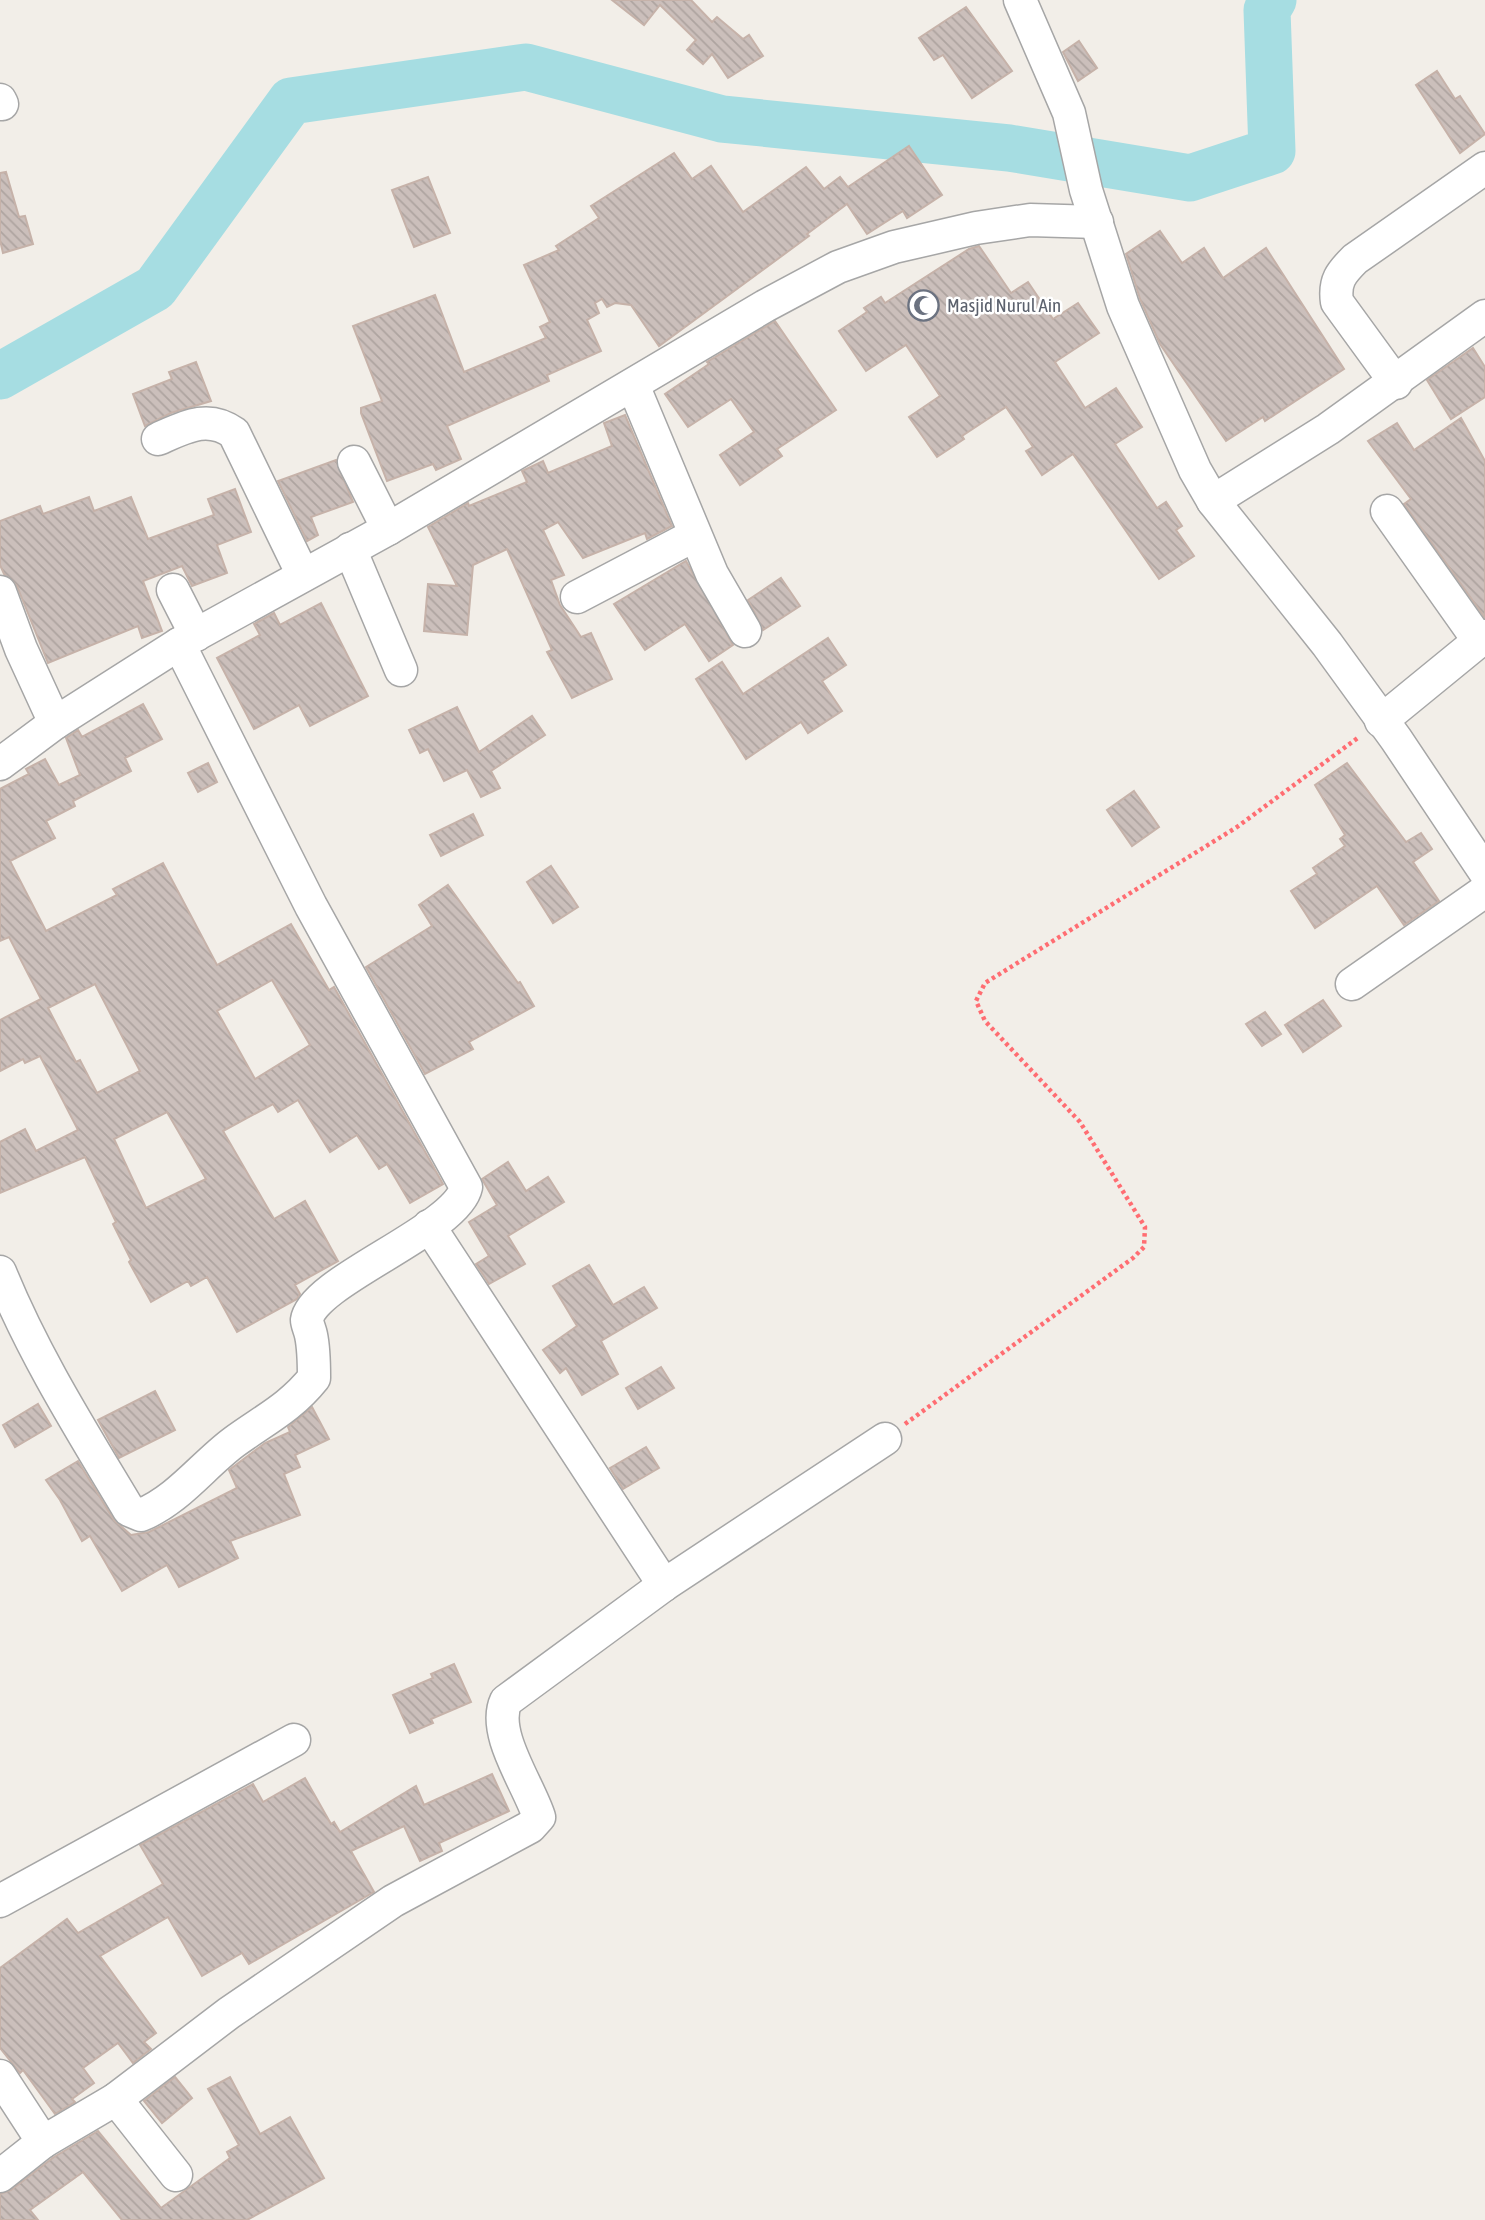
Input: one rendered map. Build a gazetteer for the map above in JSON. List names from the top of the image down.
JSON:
{
  "places": {
    "mosque": ["Masjid Nurul Ain"]
  }
}
